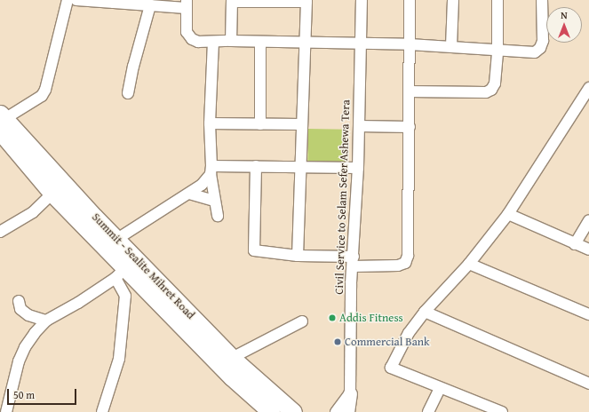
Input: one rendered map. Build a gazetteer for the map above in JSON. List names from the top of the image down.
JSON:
{
  "streets": {
    "main road": ["Summit - Sealite Mihret Road"],
    "street": ["Civil Service to Selam Sefer Ashewa Tera"]
  },
  "places": ["Addis Fitness", "Commercial Bank"],
  "scale_bar": "50 m",
  "north": "top"
}
